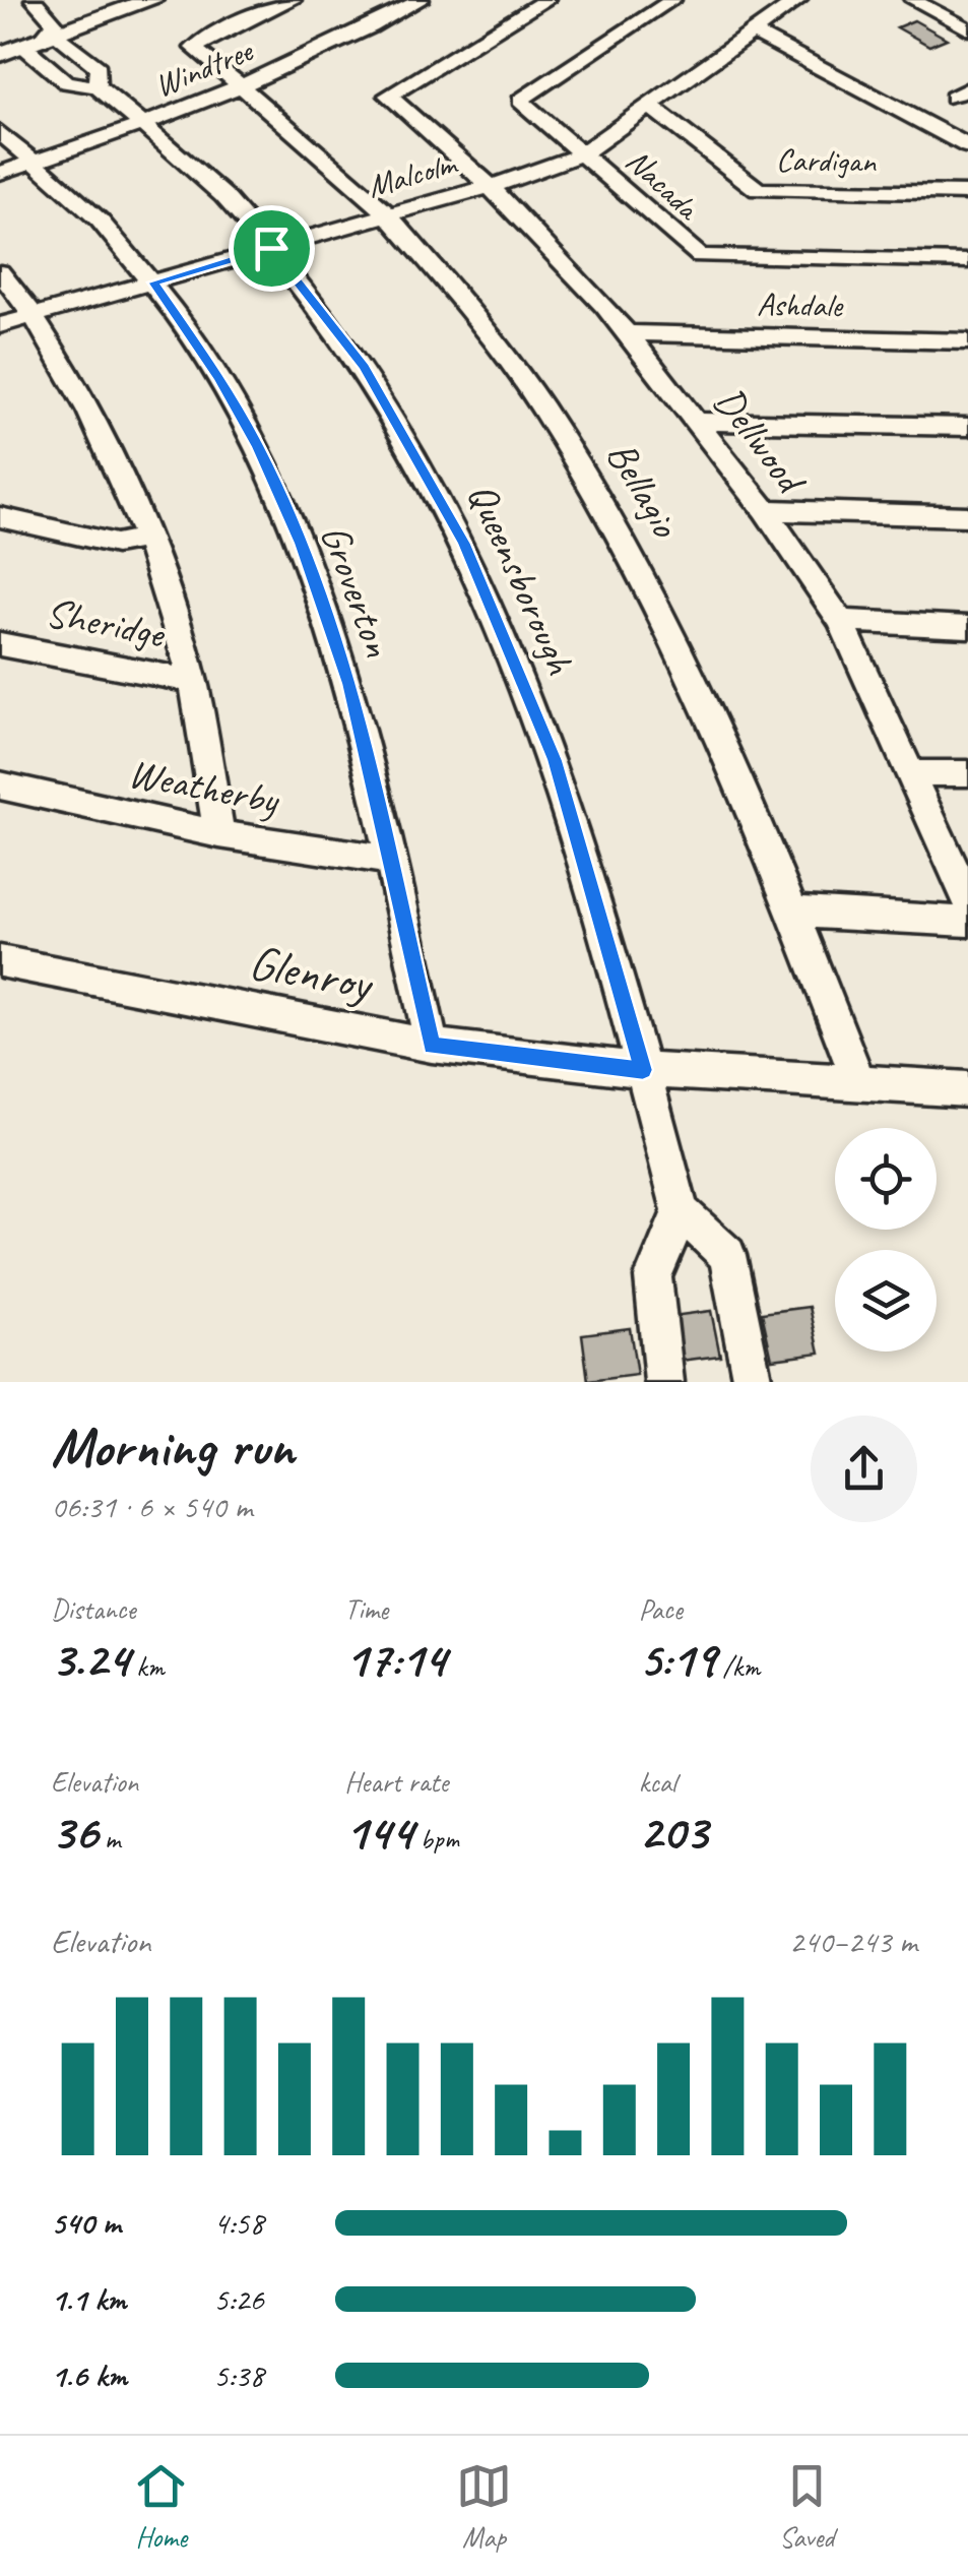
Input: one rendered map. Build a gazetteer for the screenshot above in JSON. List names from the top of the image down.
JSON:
{
  "streets": {
    "street": [
      "Windtree",
      "Cardigan",
      "Malcolm",
      "Nacada",
      "Ashdale",
      "Dellwood",
      "Bellagio",
      "Queensborough",
      "Groverton",
      "Sheridge",
      "Weatherby",
      "Glenroy"
    ]
  },
  "crossings": [
    ["Windtree", "Bellagio"],
    ["Windtree", "Queensborough"],
    ["Windtree", "Groverton"],
    ["Cardigan", "Malcolm"],
    ["Malcolm", "Nacada"],
    ["Malcolm", "Dellwood"],
    ["Malcolm", "Bellagio"],
    ["Malcolm", "Queensborough"],
    ["Malcolm", "Groverton"],
    ["Ashdale", "Dellwood"],
    ["Bellagio", "Glenroy"],
    ["Queensborough", "Glenroy"],
    ["Groverton", "Weatherby"],
    ["Groverton", "Glenroy"]
  ],
  "page": {
    "heading": ["Morning run", "06:31 · 6 × 540 m"],
    "stats": [
      ["Distance", "3.24 km"],
      ["Time", "17:14"],
      ["Pace", "5:19 /km"],
      ["Elevation", "36 m"],
      ["Heart rate", "144 bpm"],
      ["kcal", "203"]
    ],
    "chart": ["Elevation", "240–243 m"],
    "list": [
      {
        "name": "540 m",
        "note": "4:58"
      },
      {
        "name": "1.1 km",
        "note": "5:26"
      },
      {
        "name": "1.6 km",
        "note": "5:38"
      }
    ],
    "tabs": ["Home", "Map", "Saved"]
  }
}
